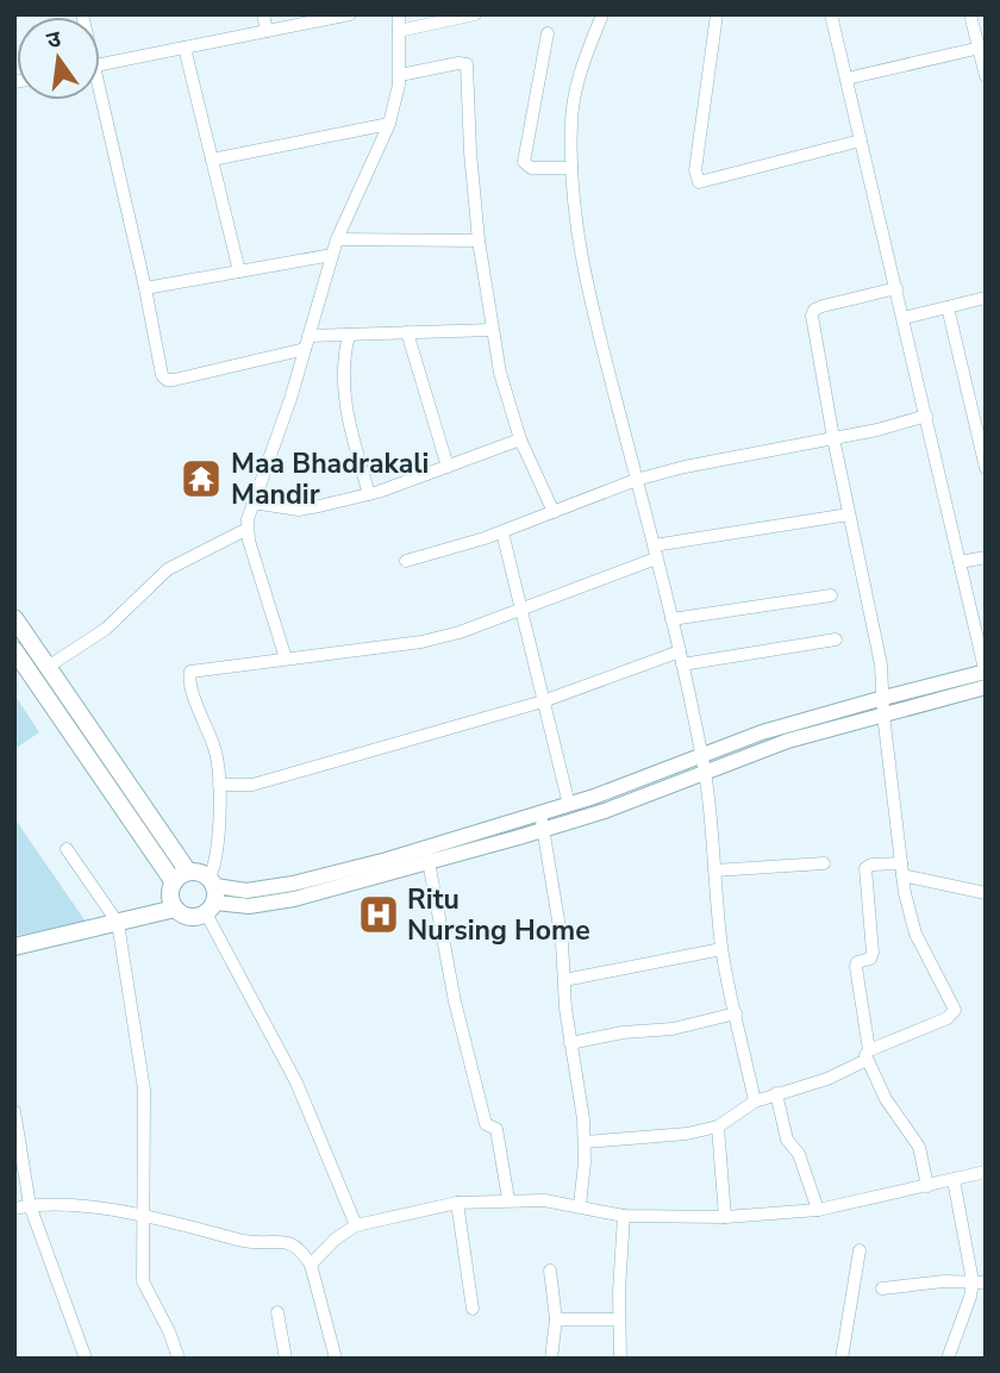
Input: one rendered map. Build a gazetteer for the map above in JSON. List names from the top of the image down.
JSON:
{
  "places": {
    "temple": ["Maa Bhadrakali Mandir"],
    "hospital": ["Ritu Nursing Home"]
  },
  "north": "top"
}
